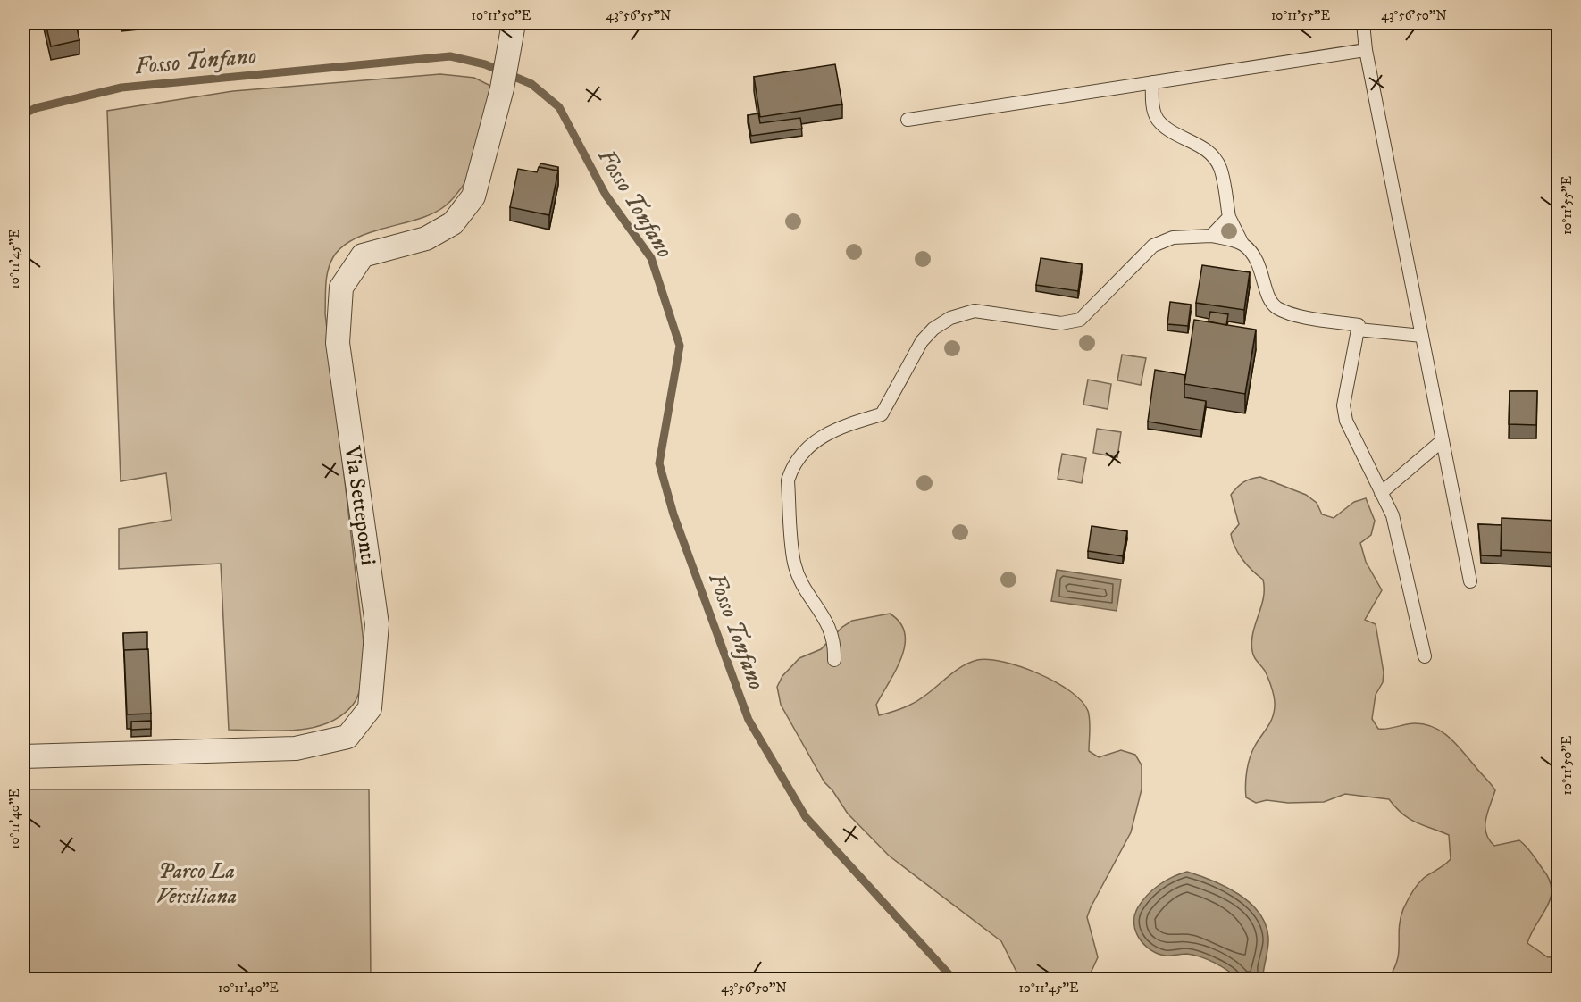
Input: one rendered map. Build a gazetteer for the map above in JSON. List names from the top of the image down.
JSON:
{
  "streets": {
    "street": ["Via Setteponti"]
  },
  "water": ["Fosso Tonfano"],
  "parks": ["Parco La Versiliana"],
  "coordinates": [
    "10°11'50\"E",
    "43°56'55\"N",
    "10°11'55\"E",
    "43°56'50\"N",
    "10°11'45\"E",
    "10°11'40\"E"
  ]
}
